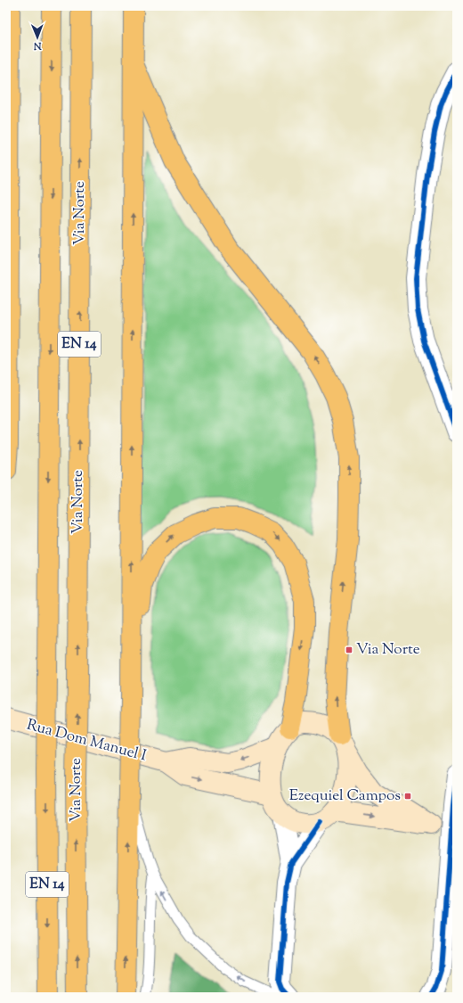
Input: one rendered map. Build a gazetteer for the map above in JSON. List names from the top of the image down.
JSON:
{
  "streets": {
    "highway": ["Via Norte", "EN 14"],
    "main road": ["Rua Dom Manuel I"]
  },
  "places": {
    "transit": ["Via Norte", "Ezequiel Campos"]
  },
  "north": "bottom"
}
